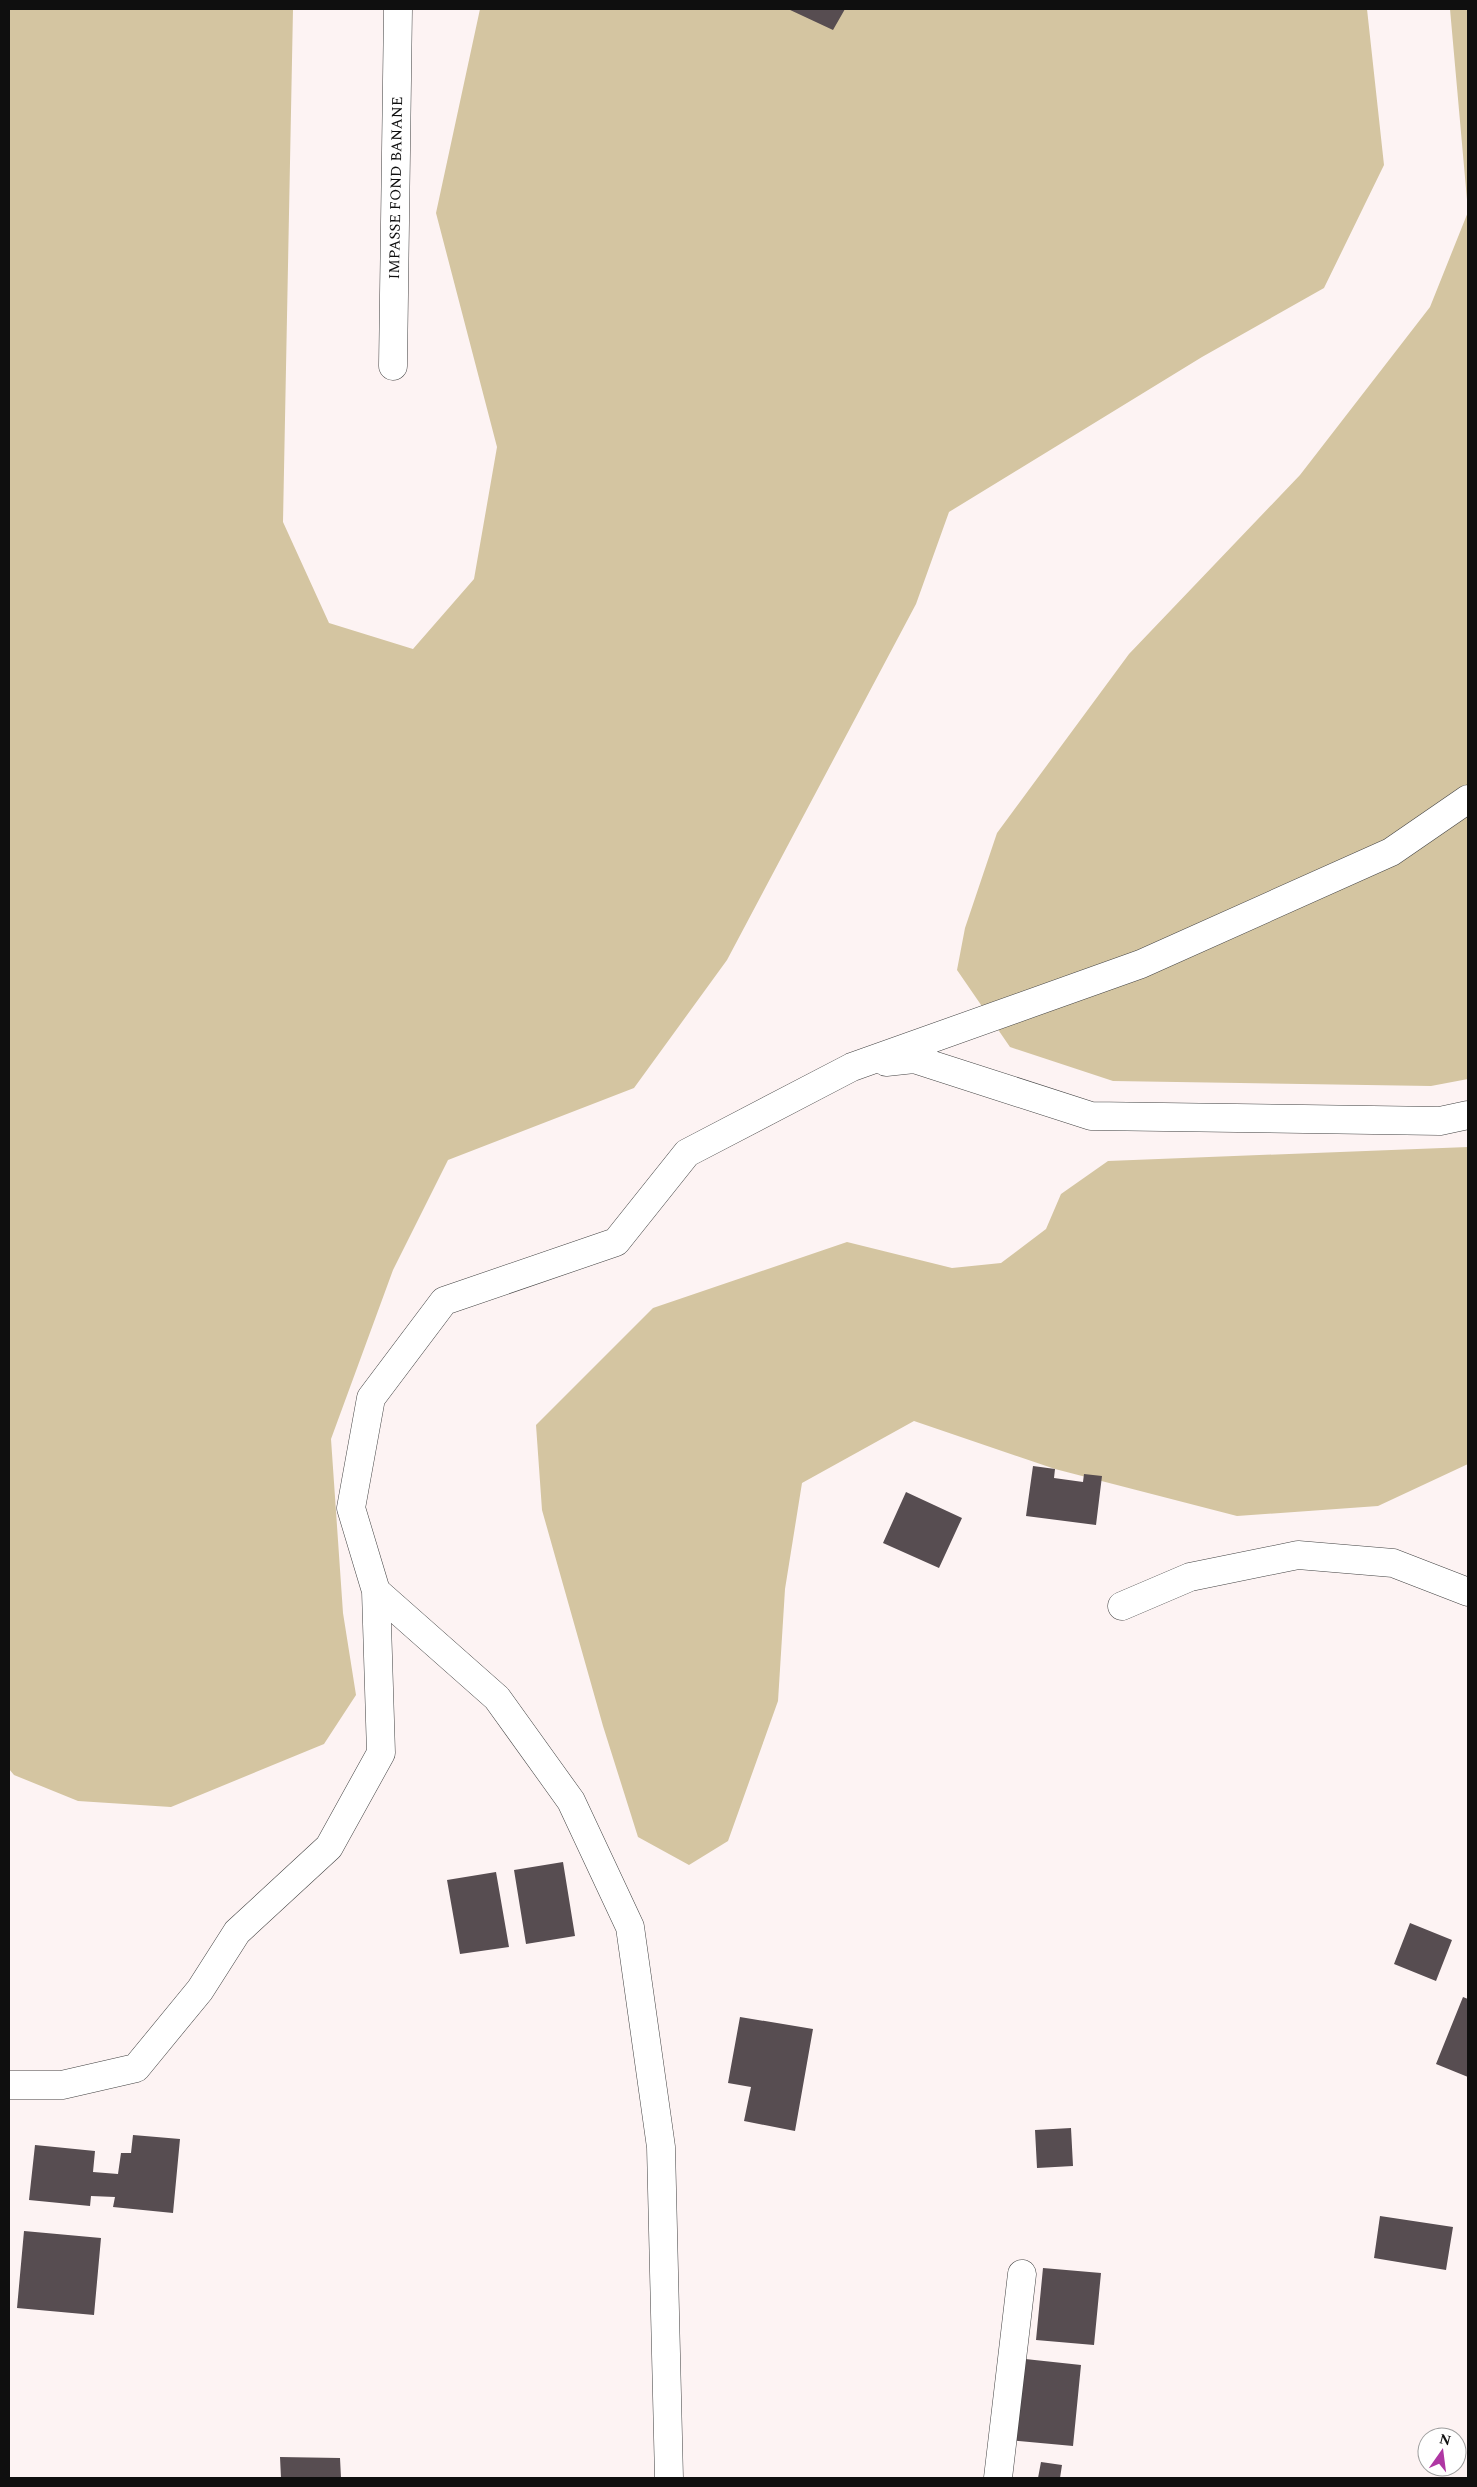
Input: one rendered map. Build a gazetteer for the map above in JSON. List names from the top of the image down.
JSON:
{
  "streets": {
    "street": ["IMPASSE FOND BANANE"]
  },
  "north": "top"
}
